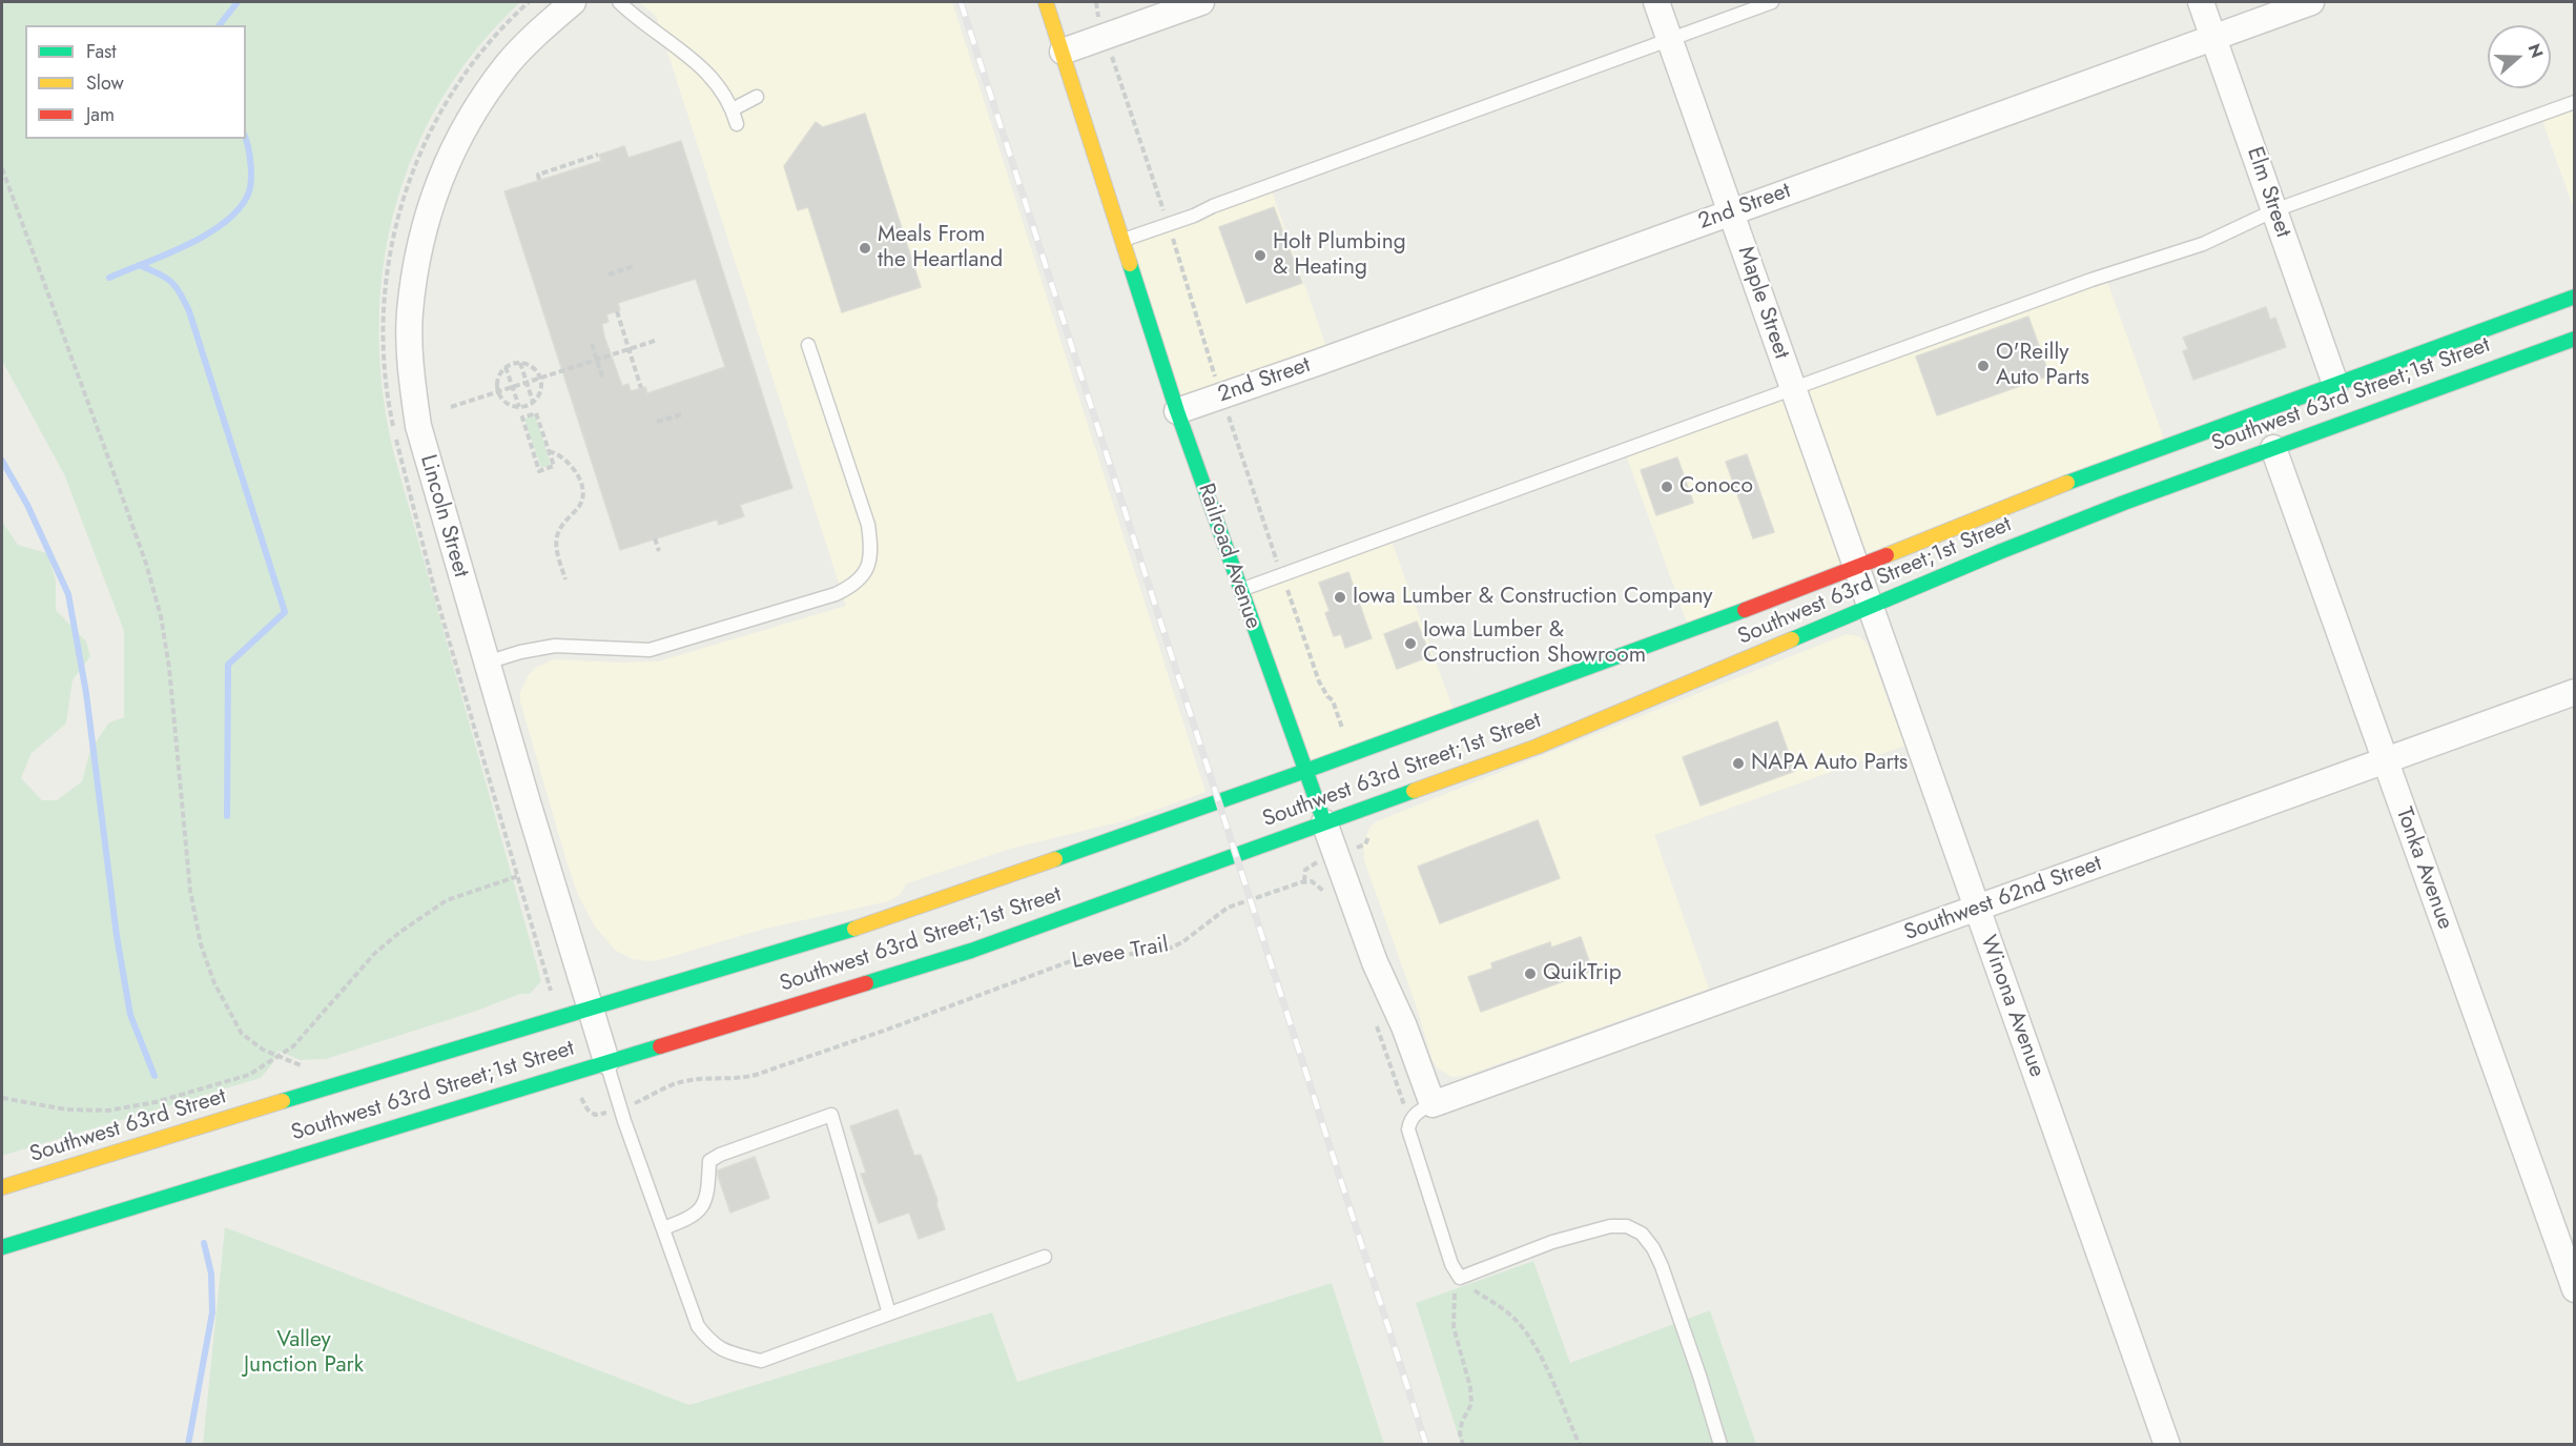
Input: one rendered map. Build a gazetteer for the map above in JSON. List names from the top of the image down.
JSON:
{
  "streets": {
    "main road": ["Southwest 63rd Street;1st Street", "Railroad Avenue", "Southwest 63rd Street"],
    "street": [
      "Elm Street",
      "2nd Street",
      "Maple Street",
      "Lincoln Street",
      "Tonka Avenue",
      "Southwest 62nd Street",
      "Winona Avenue"
    ],
    "path": ["Levee Trail"]
  },
  "crossings": [
    ["Elm Street", "2nd Street"],
    ["Elm Street", "Southwest 63rd Street;1st Street"],
    ["2nd Street", "Maple Street"],
    ["2nd Street", "Railroad Avenue"],
    ["Maple Street", "Southwest 63rd Street;1st Street"],
    ["Maple Street", "Winona Avenue"],
    ["Southwest 63rd Street;1st Street", "Lincoln Street"],
    ["Southwest 63rd Street;1st Street", "Railroad Avenue"],
    ["Southwest 63rd Street;1st Street", "Tonka Avenue"],
    ["Southwest 63rd Street;1st Street", "Winona Avenue"],
    ["Southwest 63rd Street;1st Street", "Southwest 63rd Street"],
    ["Railroad Avenue", "Southwest 62nd Street"],
    ["Tonka Avenue", "Southwest 62nd Street"],
    ["Southwest 62nd Street", "Winona Avenue"]
  ],
  "parks": ["Valley Junction Park"],
  "places": [
    "Meals From the Heartland",
    "Holt Plumbing & Heating",
    "O'Reilly Auto Parts",
    "Conoco",
    "Iowa Lumber & Construction Company",
    "Iowa Lumber & Construction Showroom",
    "NAPA Auto Parts",
    "QuikTrip"
  ],
  "legend": ["Fast", "Slow", "Jam"],
  "north": "right"
}
